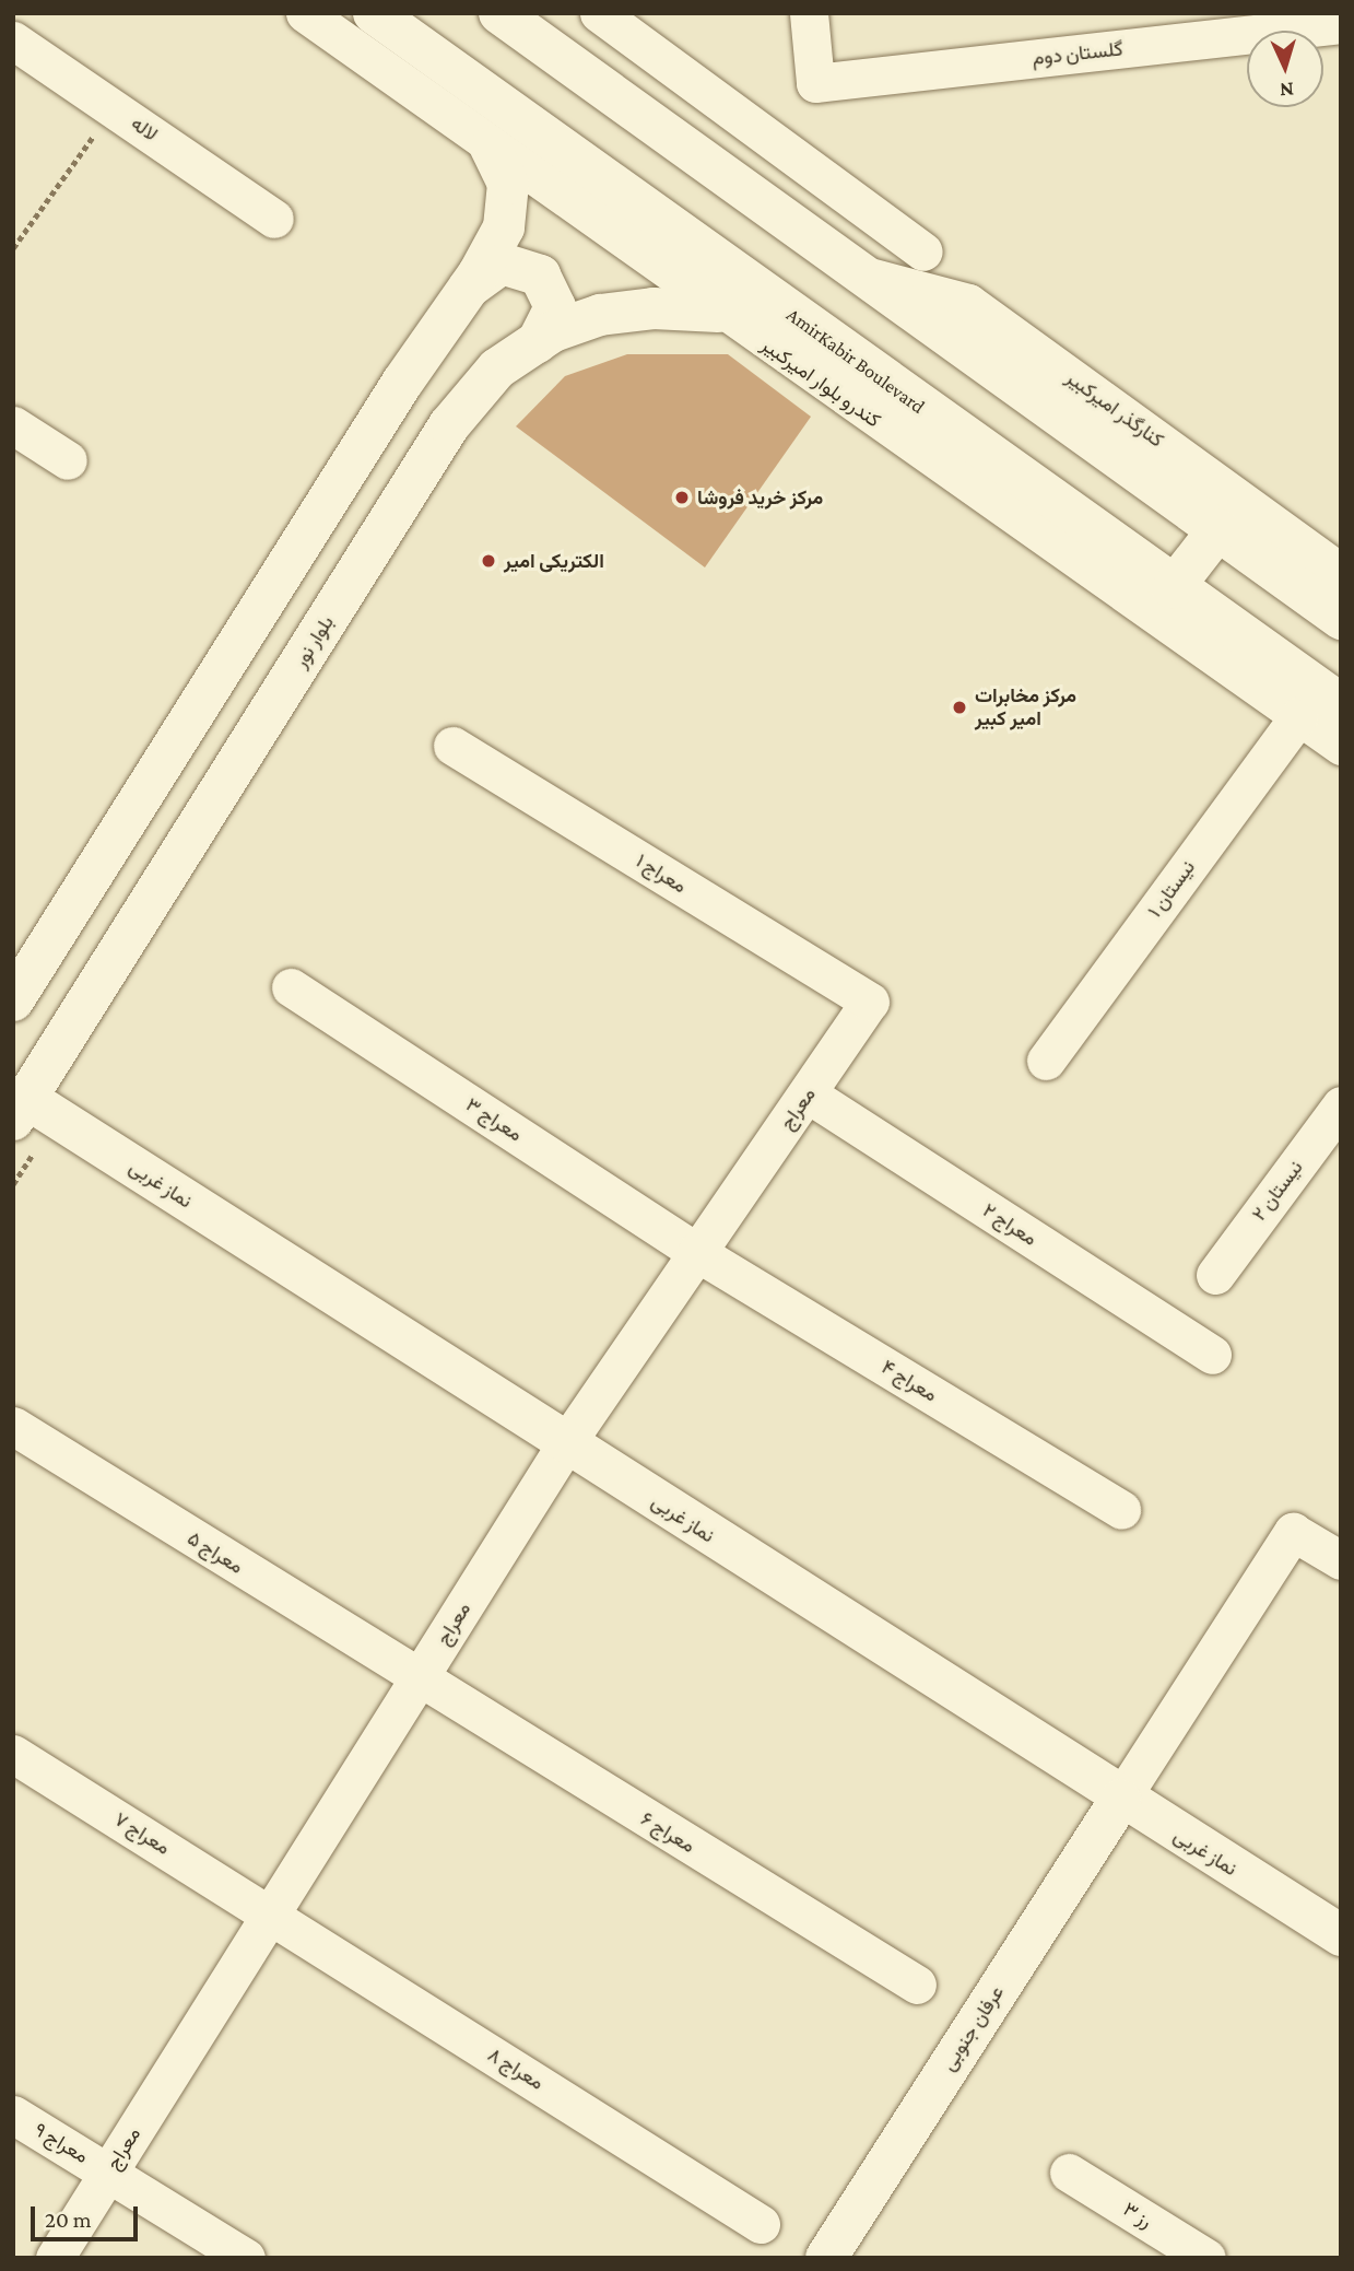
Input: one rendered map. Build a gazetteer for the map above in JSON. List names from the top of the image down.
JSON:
{
  "streets": {
    "street": [
      "گلستان دوم",
      "لاله",
      "AmirKabir Boulevard",
      "کندرو بلوار امیرکبیر",
      "کنارگذر امیرکبیر",
      "بلوار نور",
      "معراج ۱",
      "نیستان ۱",
      "معراج",
      "معراج ۳",
      "نماز غربی",
      "نیستان ۲",
      "معراج ۲",
      "معراج ۴",
      "معراج ۵",
      "معراج ۶",
      "معراج ۷",
      "عرفان جنوبی",
      "معراج ۸",
      "معراج ۹",
      "رز ۳"
    ]
  },
  "crossings": [
    ["کندرو بلوار امیرکبیر", "بلوار نور"],
    ["کندرو بلوار امیرکبیر", "نیستان ۱"],
    ["بلوار نور", "نماز غربی"],
    ["معراج ۱", "معراج"],
    ["معراج", "معراج ۳"],
    ["معراج", "نماز غربی"],
    ["معراج", "معراج ۲"],
    ["معراج", "معراج ۴"],
    ["معراج", "معراج ۵"],
    ["معراج", "معراج ۶"],
    ["معراج", "معراج ۷"],
    ["معراج", "معراج ۸"],
    ["معراج", "معراج ۹"],
    ["معراج ۳", "معراج ۴"],
    ["نماز غربی", "عرفان جنوبی"],
    ["معراج ۵", "معراج ۶"],
    ["معراج ۷", "معراج ۸"]
  ],
  "places": ["مرکز خرید فروشا", "الکتریکی امیر", "مرکز مخابرات امیر کبیر"],
  "scale_bar": "20 m",
  "north": "bottom"
}
